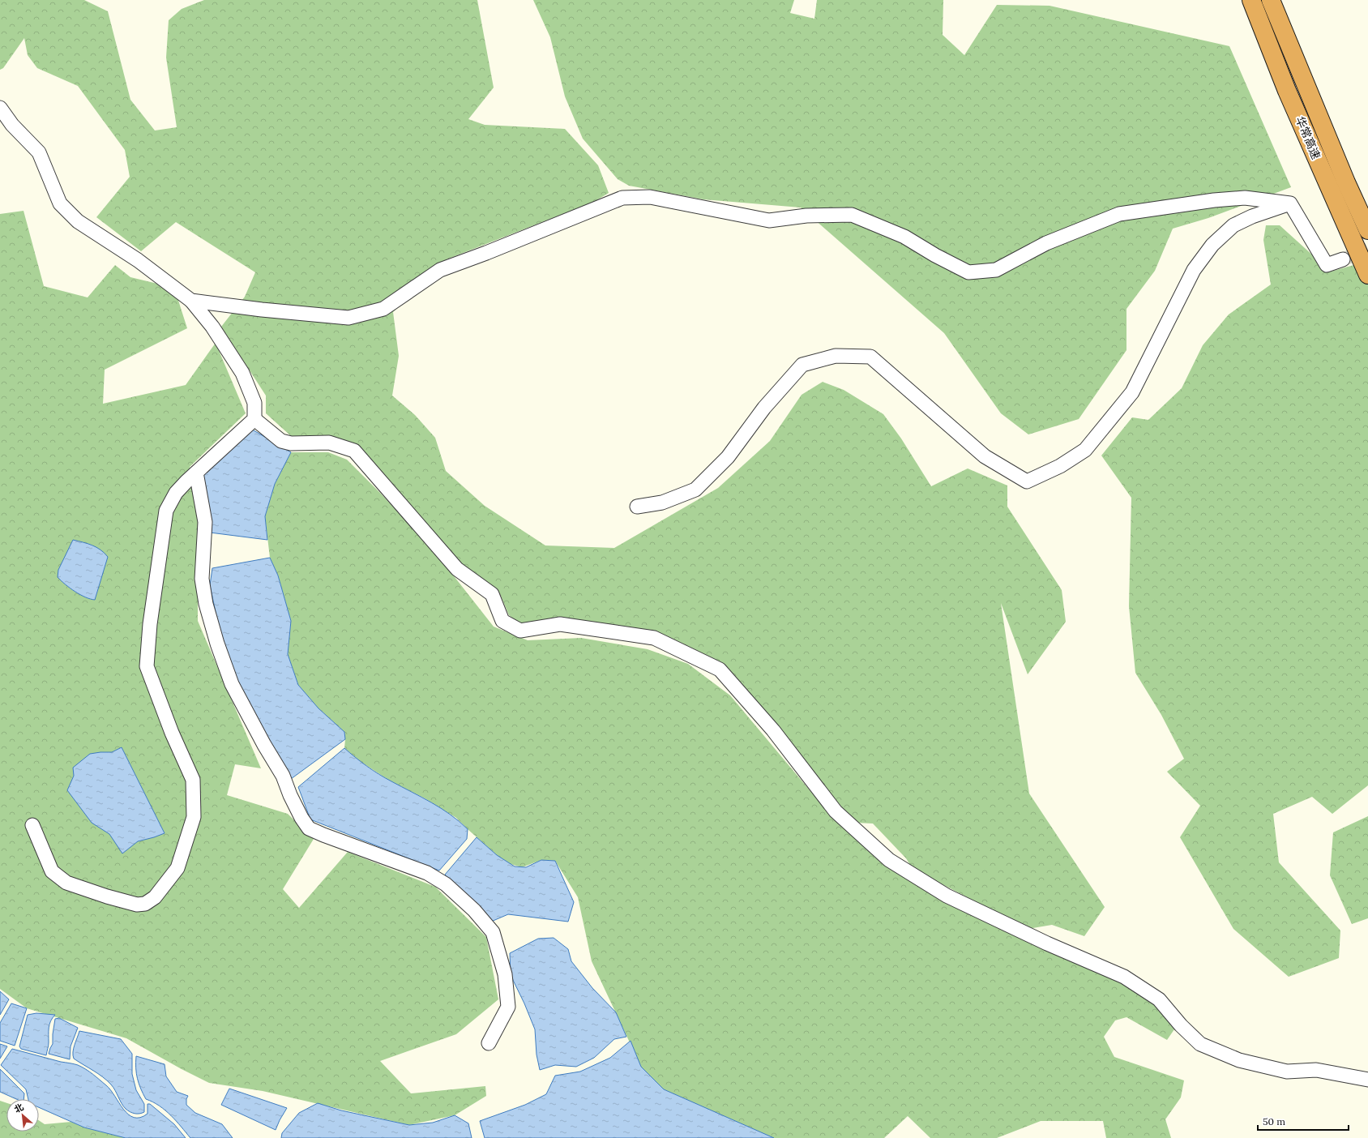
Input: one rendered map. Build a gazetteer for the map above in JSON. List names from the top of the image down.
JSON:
{
  "streets": {
    "highway": ["华常高速"]
  },
  "scale_bar": "50 m",
  "north": "top left"
}
